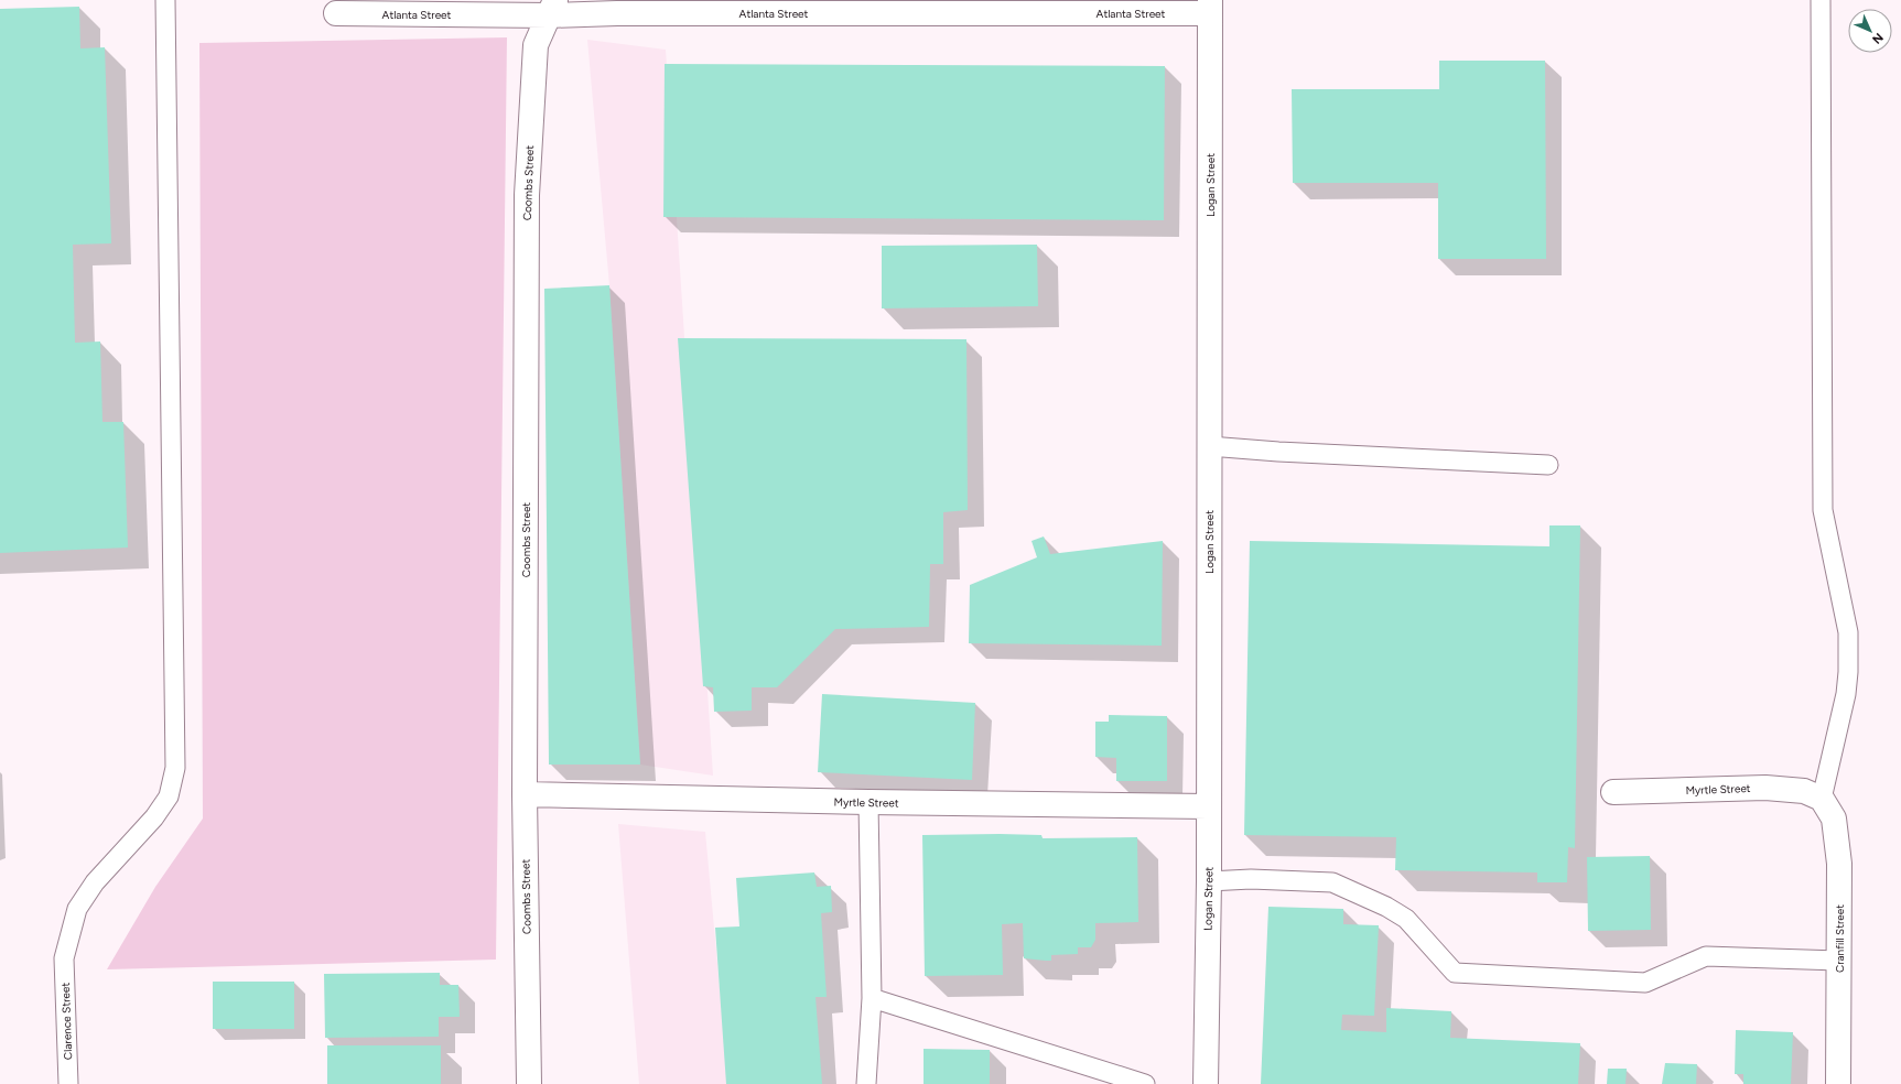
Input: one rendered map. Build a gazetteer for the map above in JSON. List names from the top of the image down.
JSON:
{
  "streets": {
    "street": [
      "Atlanta Street",
      "Coombs Street",
      "Logan Street",
      "Myrtle Street",
      "Cranfill Street"
    ],
    "lane": ["Clarence Street"]
  },
  "crossings": [
    ["Atlanta Street", "Coombs Street"],
    ["Atlanta Street", "Logan Street"],
    ["Coombs Street", "Myrtle Street"],
    ["Logan Street", "Myrtle Street"],
    ["Myrtle Street", "Cranfill Street"]
  ],
  "north": "bottom right"
}
